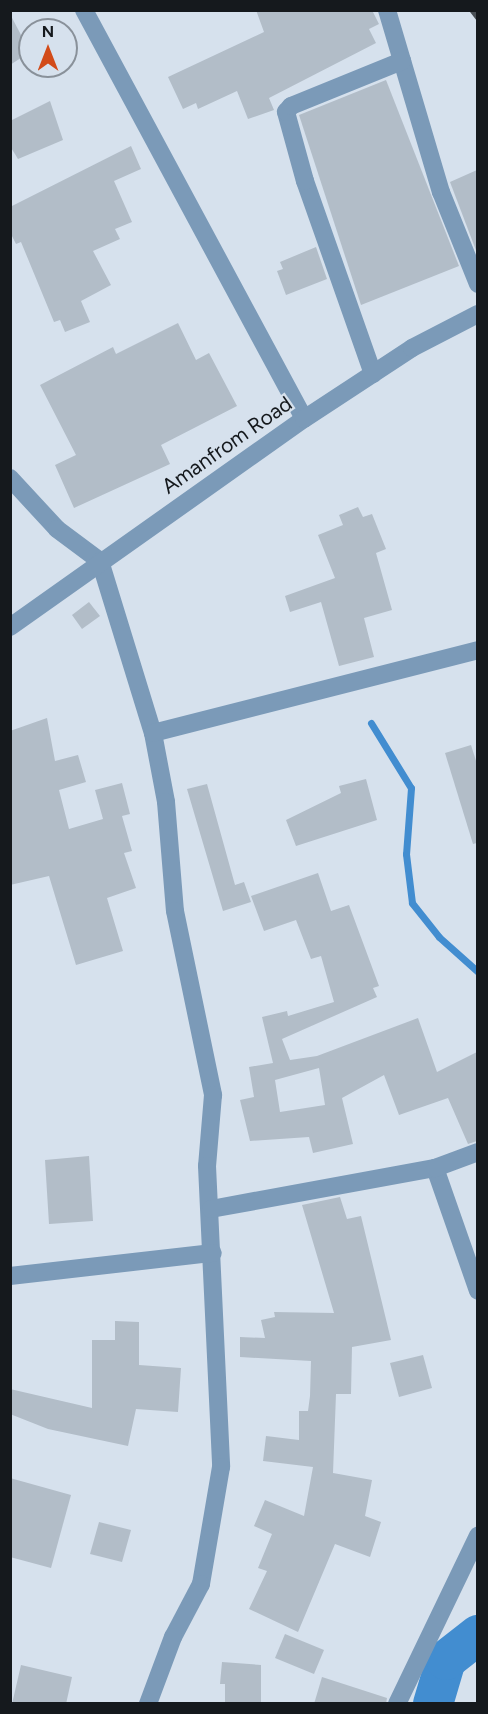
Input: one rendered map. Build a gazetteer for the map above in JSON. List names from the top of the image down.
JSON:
{
  "streets": {
    "street": ["Amanfrom Road"]
  },
  "north": "top"
}
